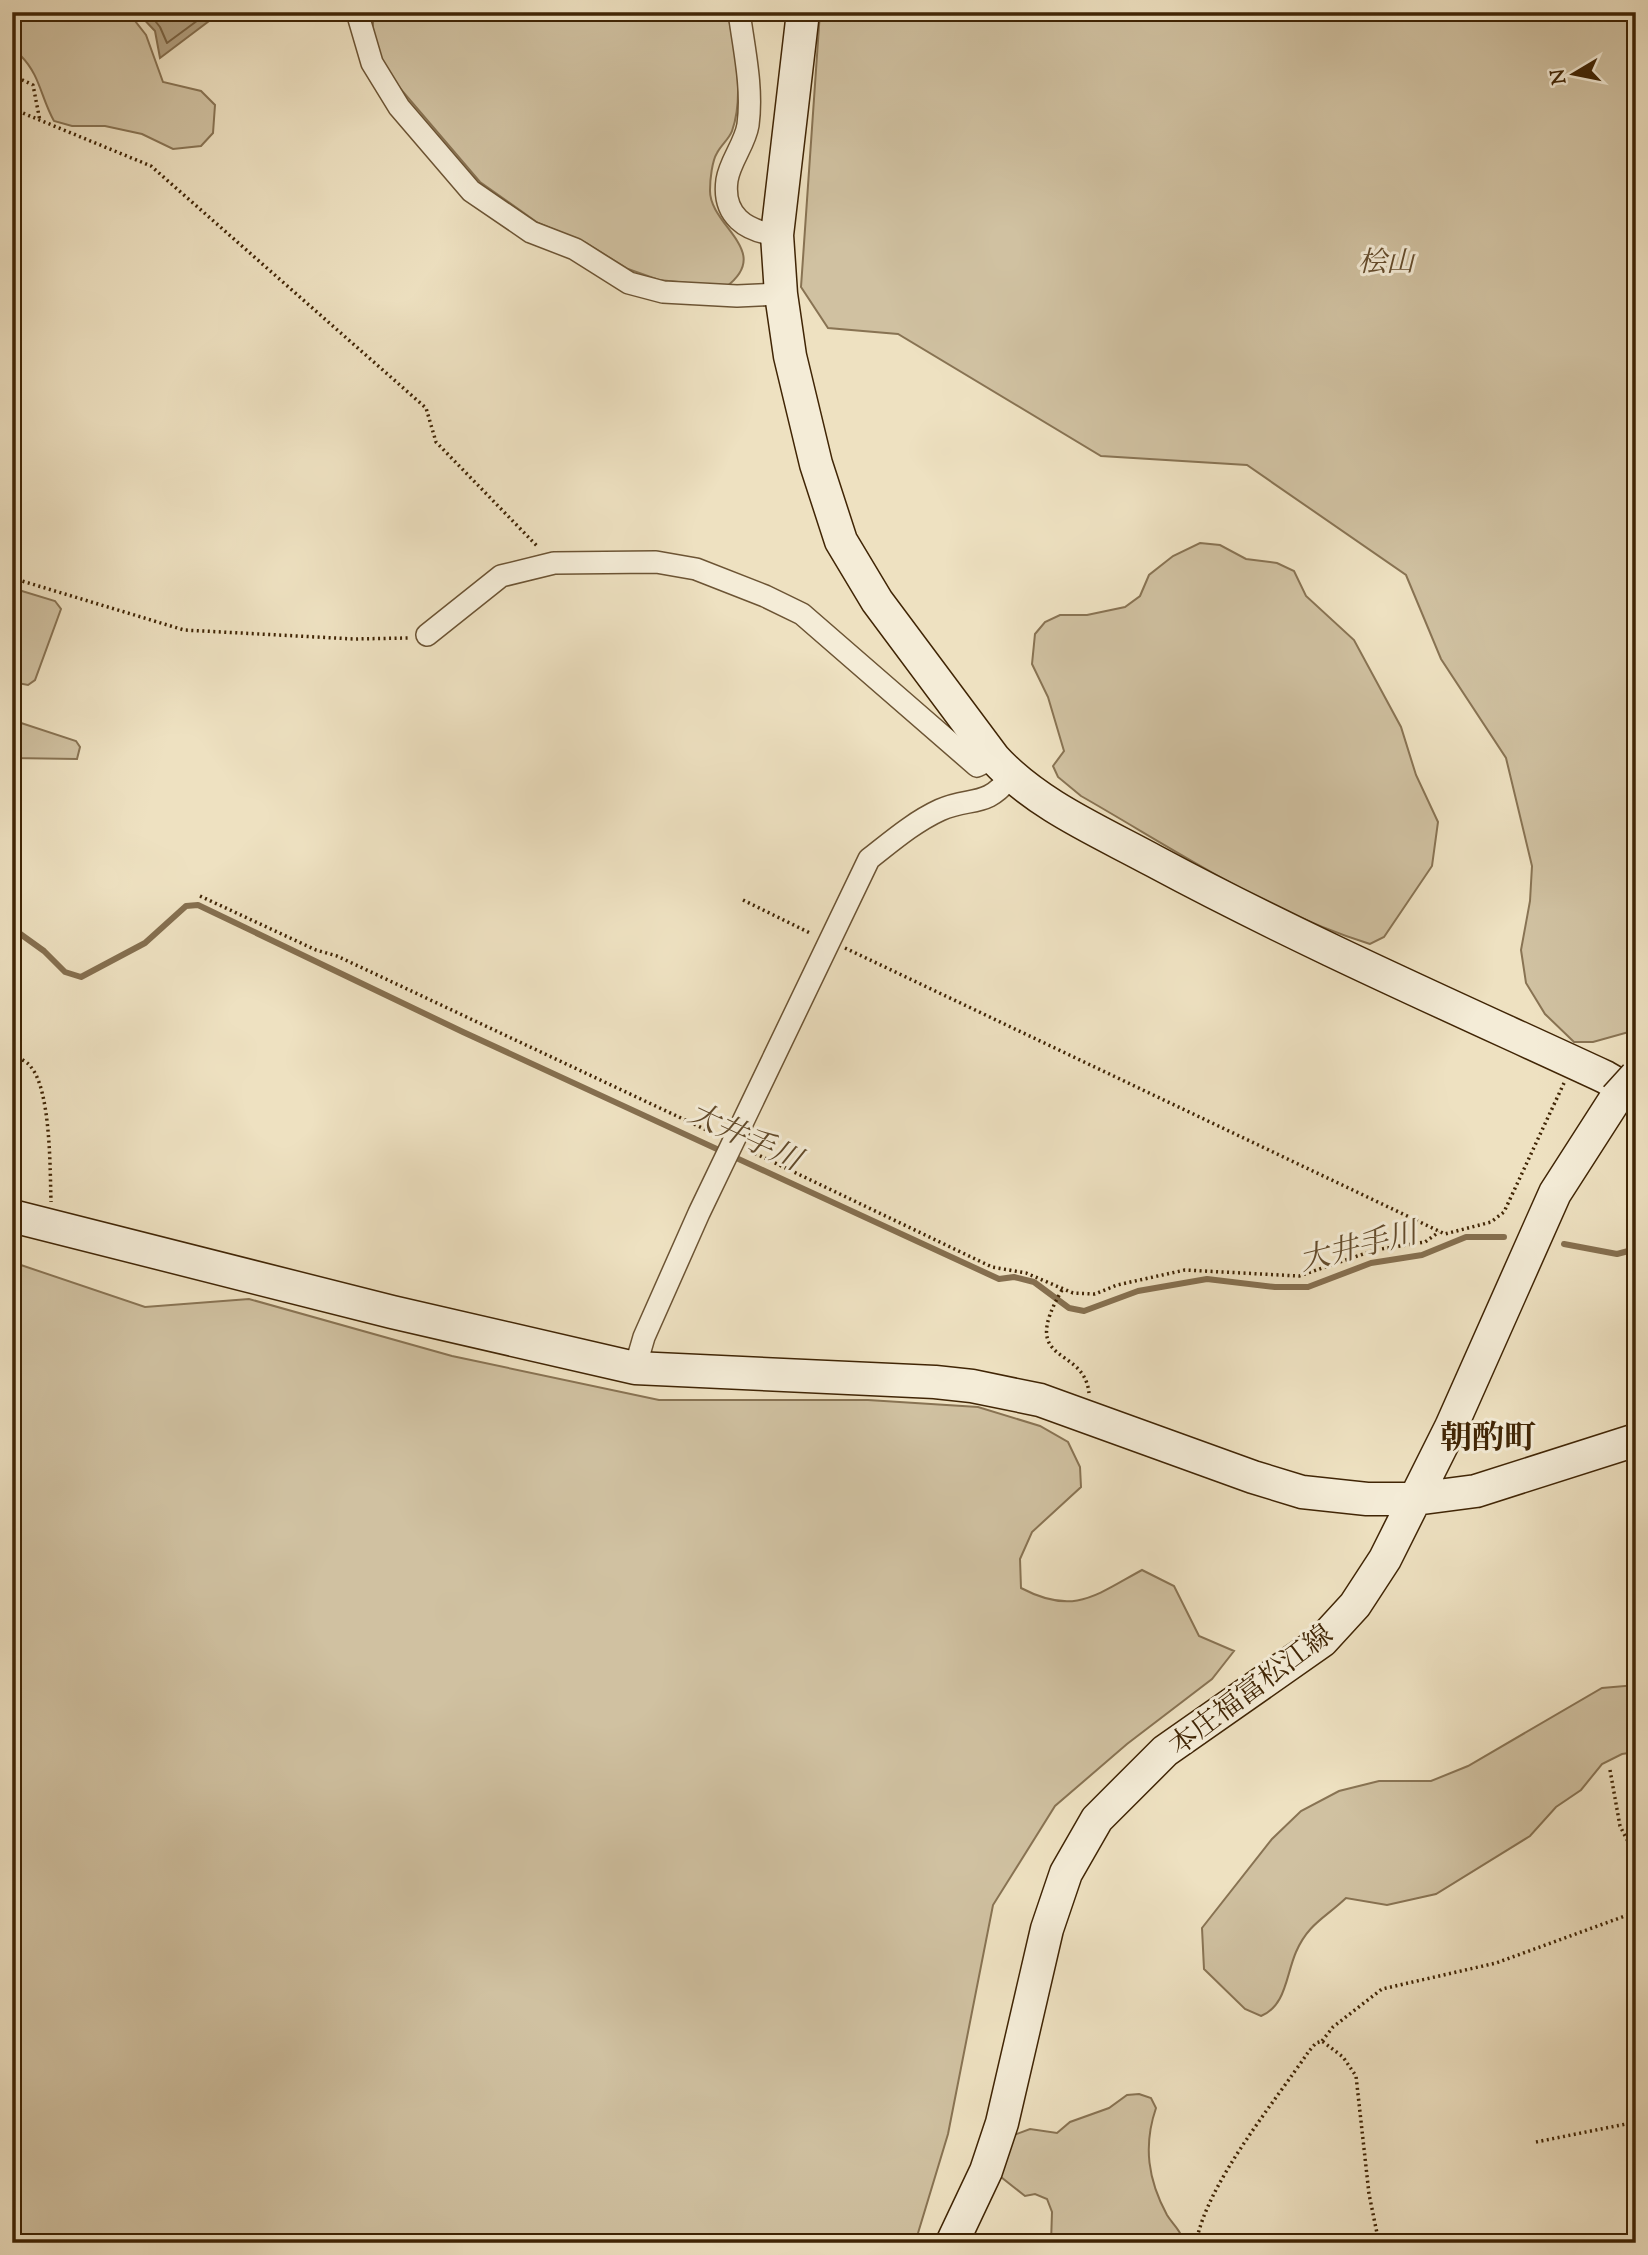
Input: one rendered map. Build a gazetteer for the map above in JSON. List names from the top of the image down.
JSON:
{
  "streets": {
    "street": ["本庄福富松江線"]
  },
  "districts": ["朝酌町"],
  "water": ["大井手川"],
  "parks": ["桧山"],
  "north": "left"
}
